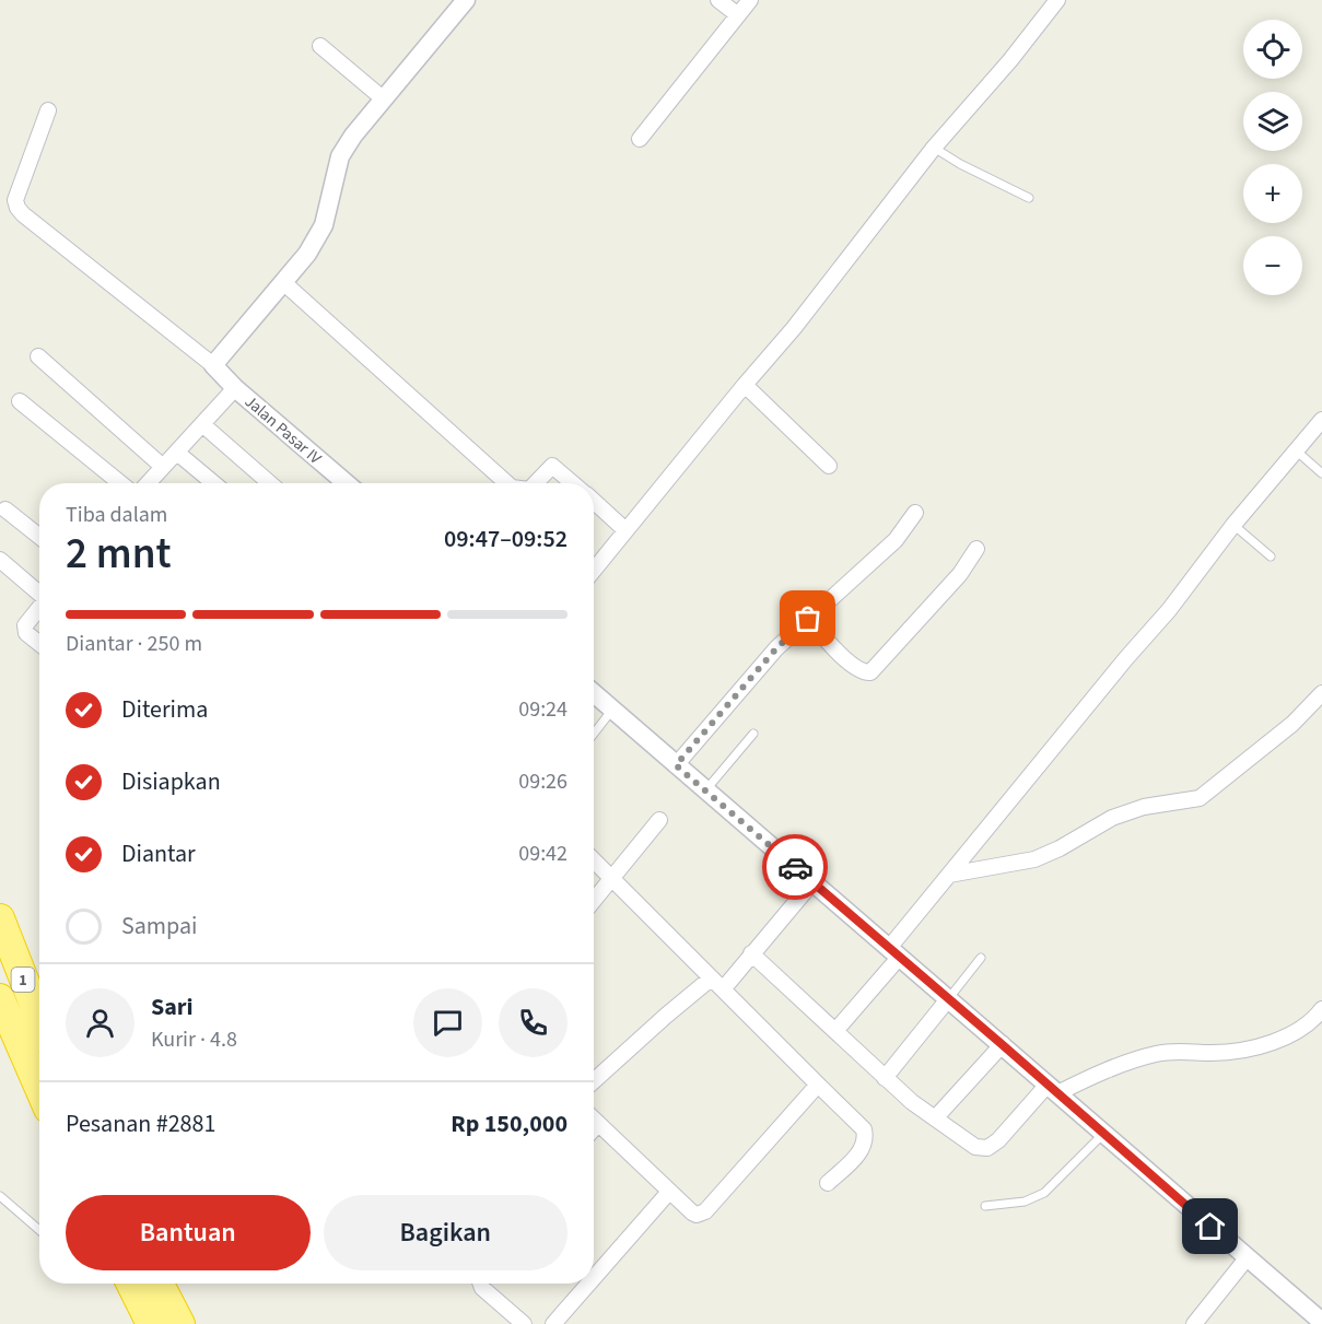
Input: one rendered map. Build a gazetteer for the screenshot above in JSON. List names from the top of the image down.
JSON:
{
  "streets": {
    "highway": ["1"],
    "street": ["Jalan Pasar IV"]
  },
  "page": {
    "map_buttons": ["+", "−"],
    "heading": ["2 mnt", "Tiba dalam", "09:47–09:52"],
    "panel": [
      "Sari",
      "Kurir · 4.8",
      "Pesanan #2881",
      "Rp 150,000"
    ],
    "bar": "Diantar · 250 m",
    "list": [
      ["Diterima", "09:24"],
      ["Disiapkan", "09:26"],
      ["Diantar", "09:42"],
      "Sampai"
    ],
    "buttons": ["Bantuan", "Bagikan"]
  }
}
